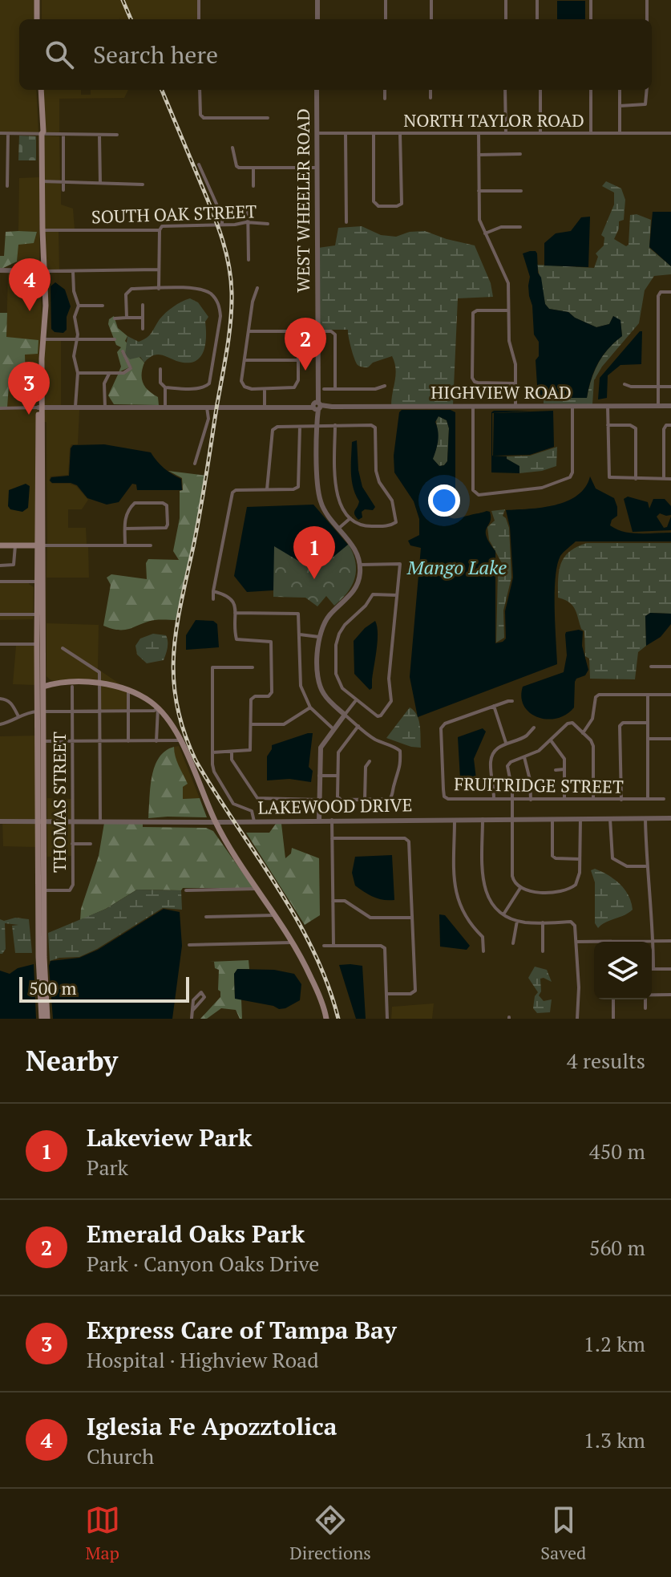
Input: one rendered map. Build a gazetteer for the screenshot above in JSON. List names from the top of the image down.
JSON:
{
  "streets": {
    "street": [
      "NORTH TAYLOR ROAD",
      "WEST WHEELER ROAD",
      "SOUTH OAK STREET",
      "HIGHVIEW ROAD",
      "FRUITRIDGE STREET",
      "THOMAS STREET",
      "LAKEWOOD DRIVE"
    ]
  },
  "crossings": [
    ["NORTH TAYLOR ROAD", "WEST WHEELER ROAD"],
    ["WEST WHEELER ROAD", "HIGHVIEW ROAD"],
    ["THOMAS STREET", "LAKEWOOD DRIVE"]
  ],
  "water": ["Mango Lake"],
  "scale_bar": "500 m",
  "page": {
    "search": "Search here",
    "pins": [
      "4",
      "2",
      "3",
      "1"
    ],
    "scale": "500 m",
    "heading": ["Nearby", "4 results"],
    "list": [
      {
        "mark": "1",
        "name": "Lakeview Park",
        "note": "Park",
        "value": "450 m"
      },
      {
        "mark": "2",
        "name": "Emerald Oaks Park",
        "note": "Park · Canyon Oaks Drive",
        "value": "560 m"
      },
      {
        "mark": "3",
        "name": "Express Care of Tampa Bay",
        "note": "Hospital · Highview Road",
        "value": "1.2 km"
      },
      {
        "mark": "4",
        "name": "Iglesia Fe Apozztolica",
        "note": "Church",
        "value": "1.3 km"
      }
    ],
    "nav": ["Map", "Directions", "Saved"]
  }
}
